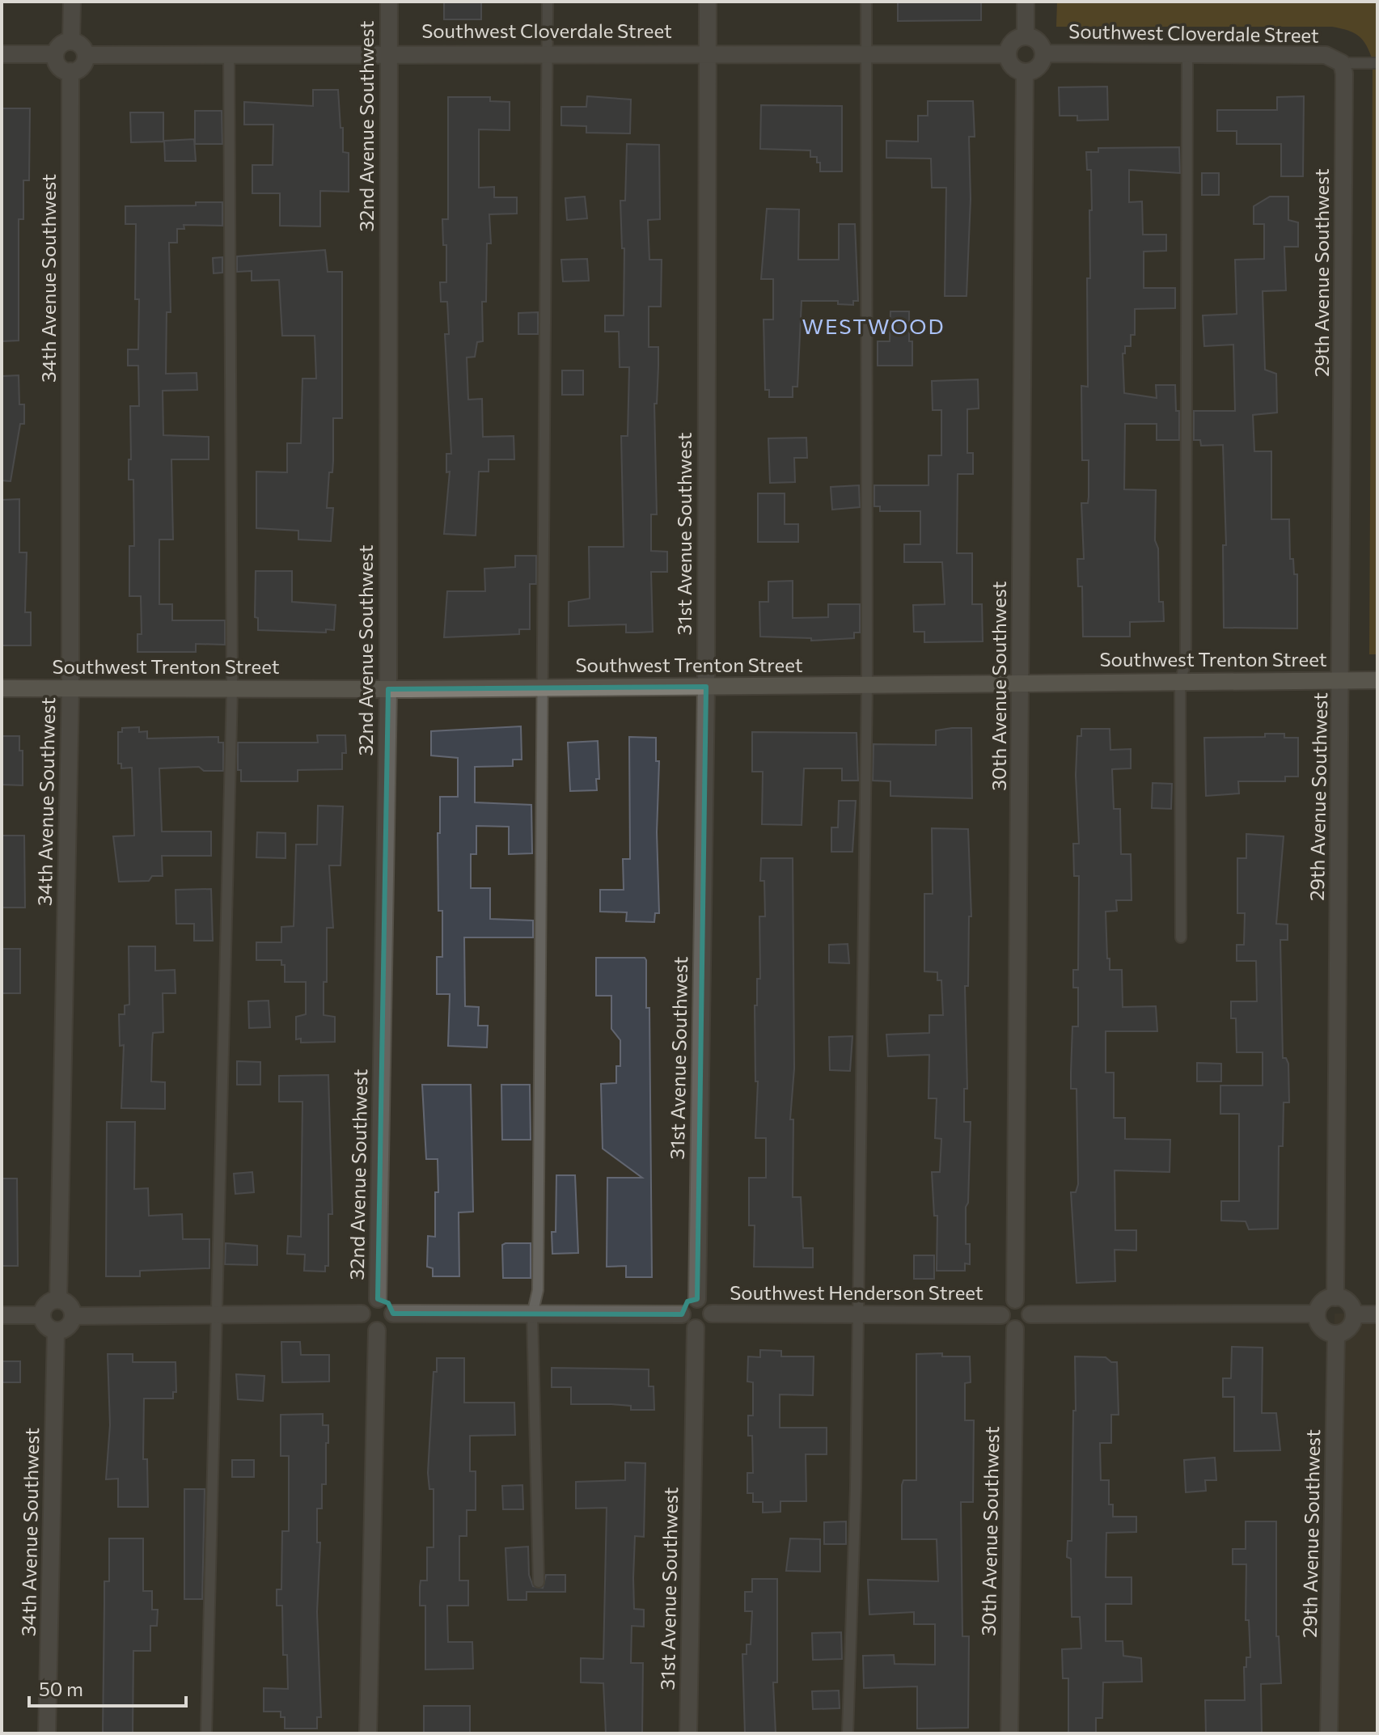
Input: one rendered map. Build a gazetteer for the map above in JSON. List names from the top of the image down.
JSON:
{
  "streets": {
    "street": [
      "Southwest Cloverdale Street",
      "32nd Avenue Southwest",
      "29th Avenue Southwest",
      "34th Avenue Southwest",
      "31st Avenue Southwest",
      "Southwest Trenton Street",
      "30th Avenue Southwest",
      "Southwest Henderson Street"
    ]
  },
  "crossings": [
    ["Southwest Cloverdale Street", "32nd Avenue Southwest"],
    ["Southwest Cloverdale Street", "29th Avenue Southwest"],
    ["Southwest Cloverdale Street", "34th Avenue Southwest"],
    ["Southwest Cloverdale Street", "31st Avenue Southwest"],
    ["Southwest Cloverdale Street", "30th Avenue Southwest"],
    ["32nd Avenue Southwest", "Southwest Trenton Street"],
    ["29th Avenue Southwest", "Southwest Trenton Street"],
    ["34th Avenue Southwest", "Southwest Trenton Street"],
    ["31st Avenue Southwest", "Southwest Trenton Street"],
    ["31st Avenue Southwest", "Southwest Henderson Street"],
    ["Southwest Trenton Street", "30th Avenue Southwest"],
    ["30th Avenue Southwest", "Southwest Henderson Street"]
  ],
  "districts": ["WESTWOOD"],
  "scale_bar": "50 m"
}
